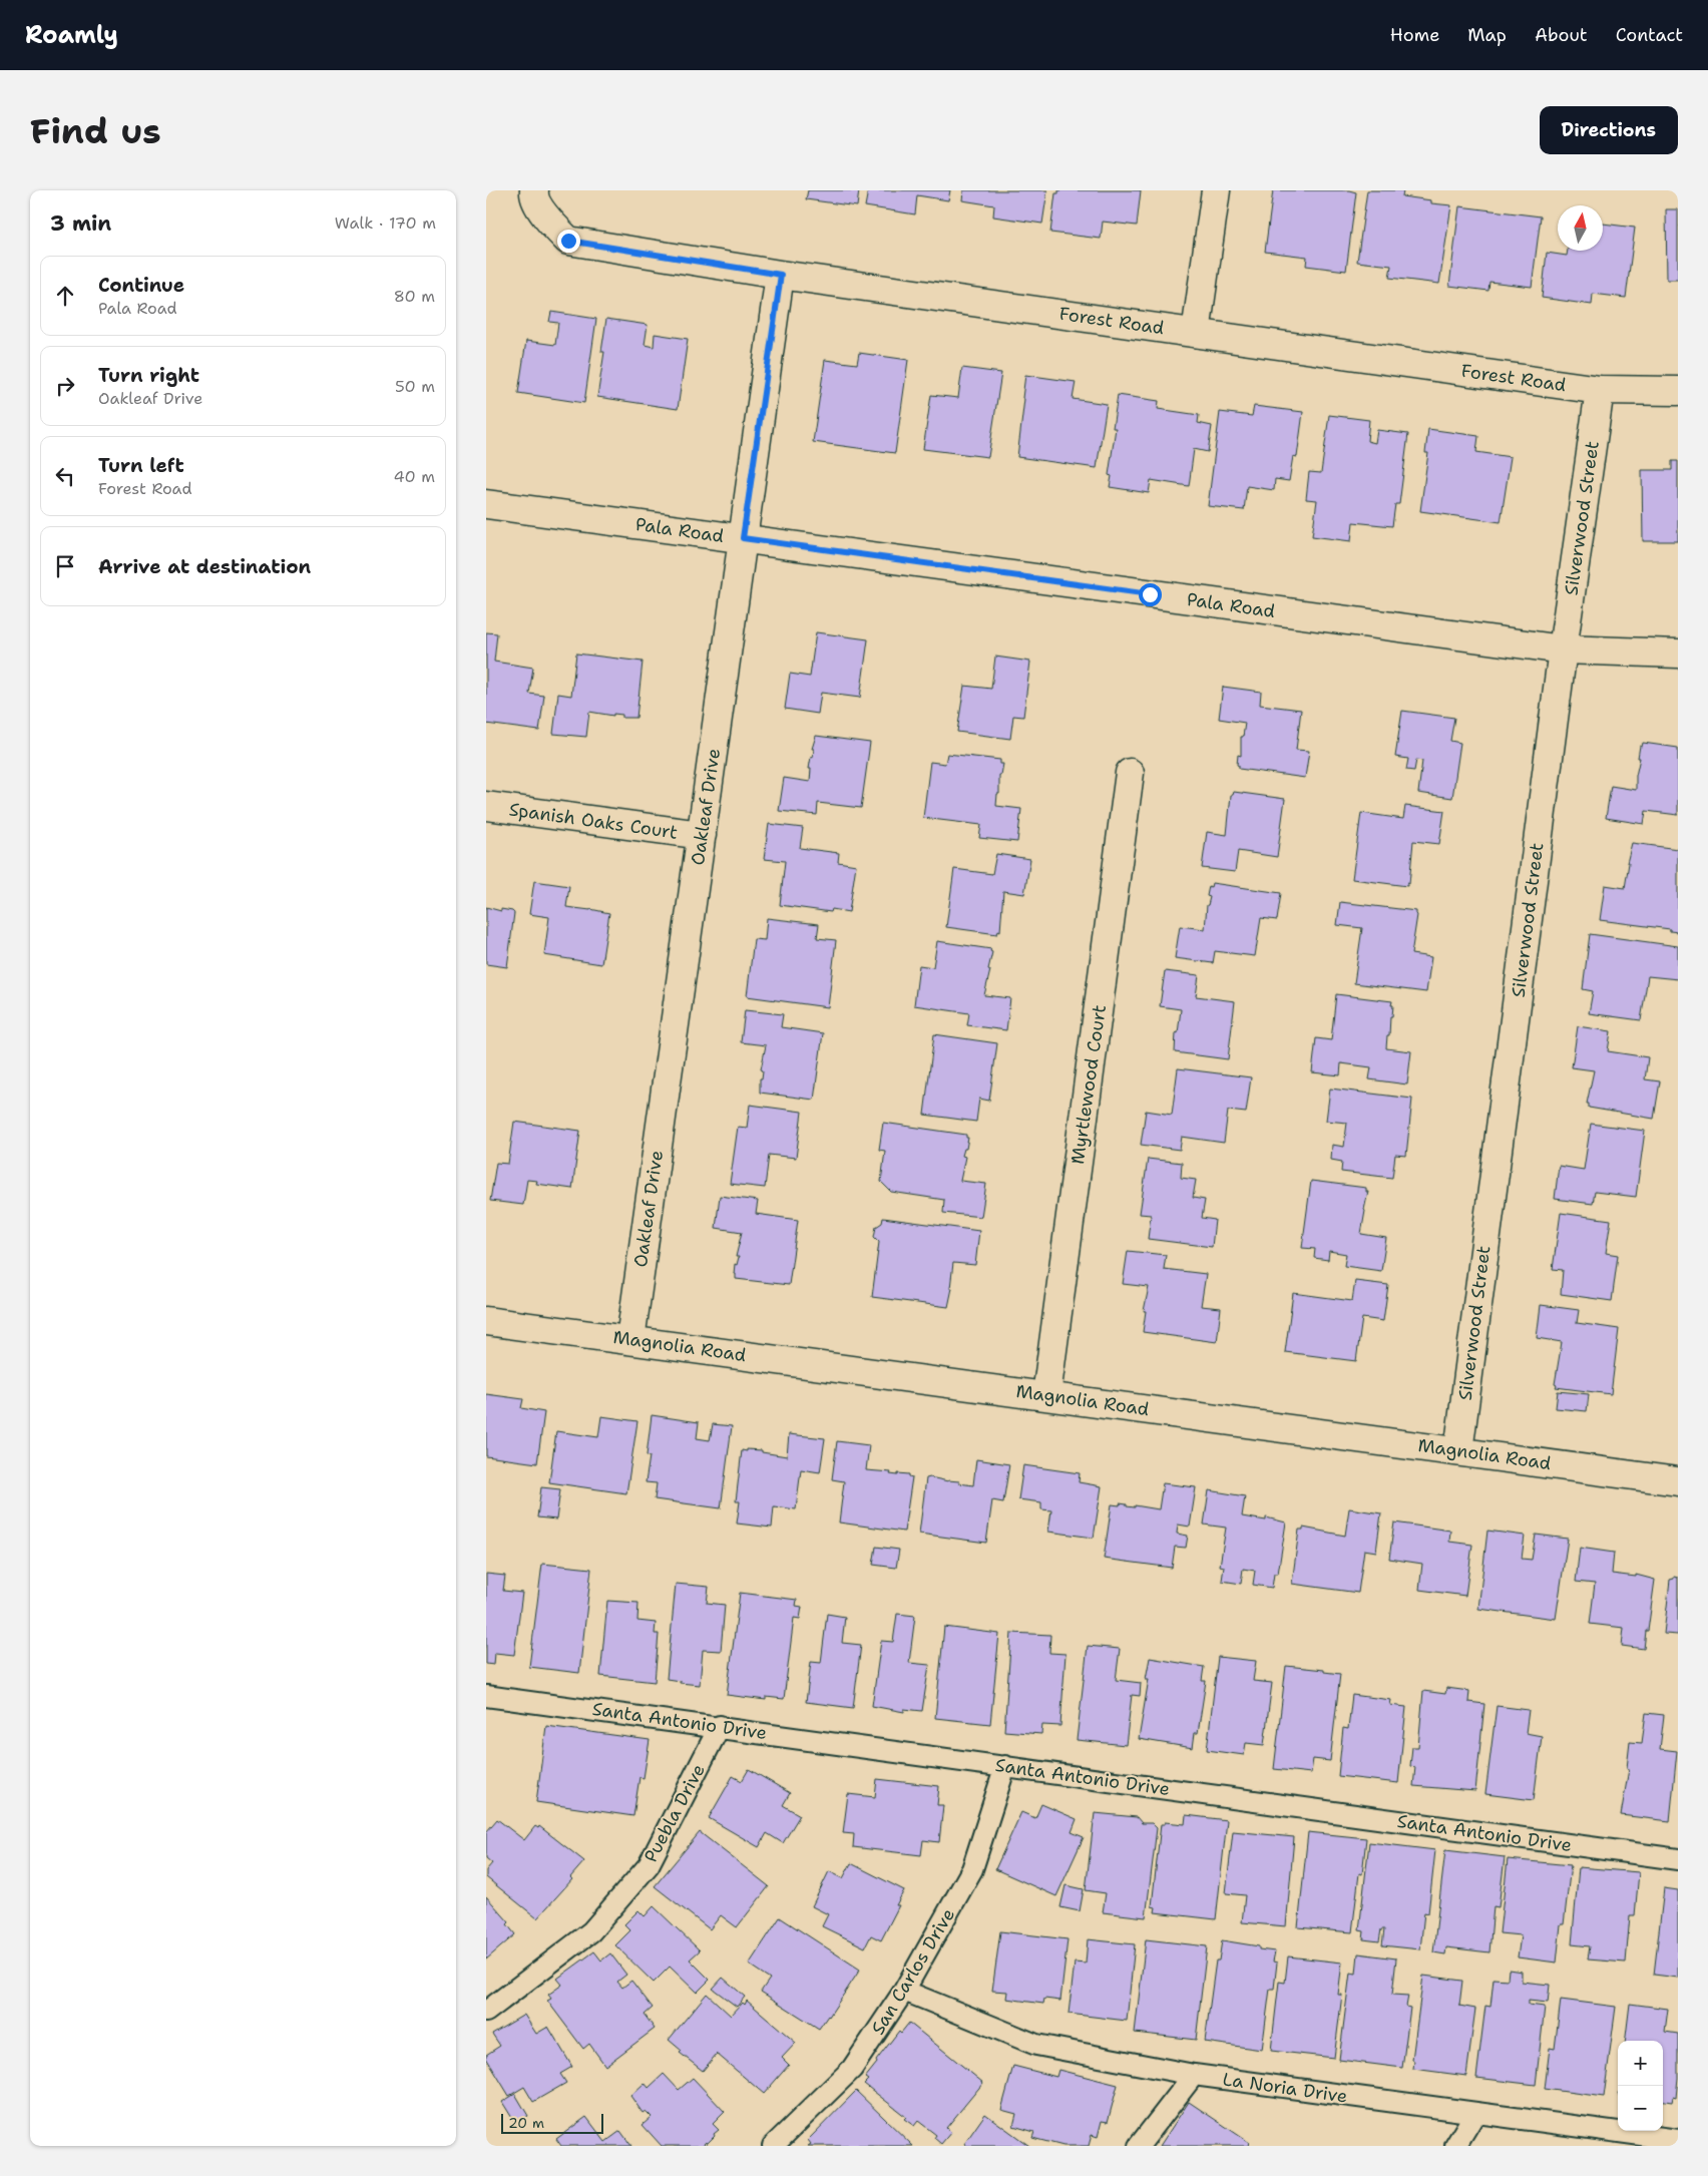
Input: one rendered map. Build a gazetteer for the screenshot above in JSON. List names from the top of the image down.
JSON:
{
  "streets": {
    "street": [
      "Forest Road",
      "Silverwood Street",
      "Pala Road",
      "Oakleaf Drive",
      "Spanish Oaks Court",
      "Myrtlewood Court",
      "Magnolia Road"
    ],
    "lane": [
      "Santa Antonio Drive",
      "Puebla Drive",
      "San Carlos Drive",
      "La Noria Drive"
    ]
  },
  "crossings": [
    ["Forest Road", "Silverwood Street"],
    ["Forest Road", "Oakleaf Drive"],
    ["Silverwood Street", "Pala Road"],
    ["Silverwood Street", "Magnolia Road"],
    ["Pala Road", "Oakleaf Drive"],
    ["Oakleaf Drive", "Spanish Oaks Court"],
    ["Oakleaf Drive", "Magnolia Road"],
    ["Myrtlewood Court", "Magnolia Road"],
    ["Santa Antonio Drive", "Puebla Drive"],
    ["Santa Antonio Drive", "San Carlos Drive"],
    ["San Carlos Drive", "La Noria Drive"]
  ],
  "scale_bar": "20 m",
  "north": "top",
  "page": {
    "header": "Roamly",
    "nav": [
      "Home",
      "Map",
      "About",
      "Contact"
    ],
    "buttons": "Directions",
    "title": "Find us",
    "heading": ["3 min", "Walk · 170 m"],
    "list": [
      ["Continue", "Pala Road", "80 m"],
      ["Turn right", "Oakleaf Drive", "50 m"],
      ["Turn left", "Forest Road", "40 m"],
      "Arrive at destination"
    ],
    "map_buttons": ["+", "−"],
    "scale": "20 m"
  }
}
